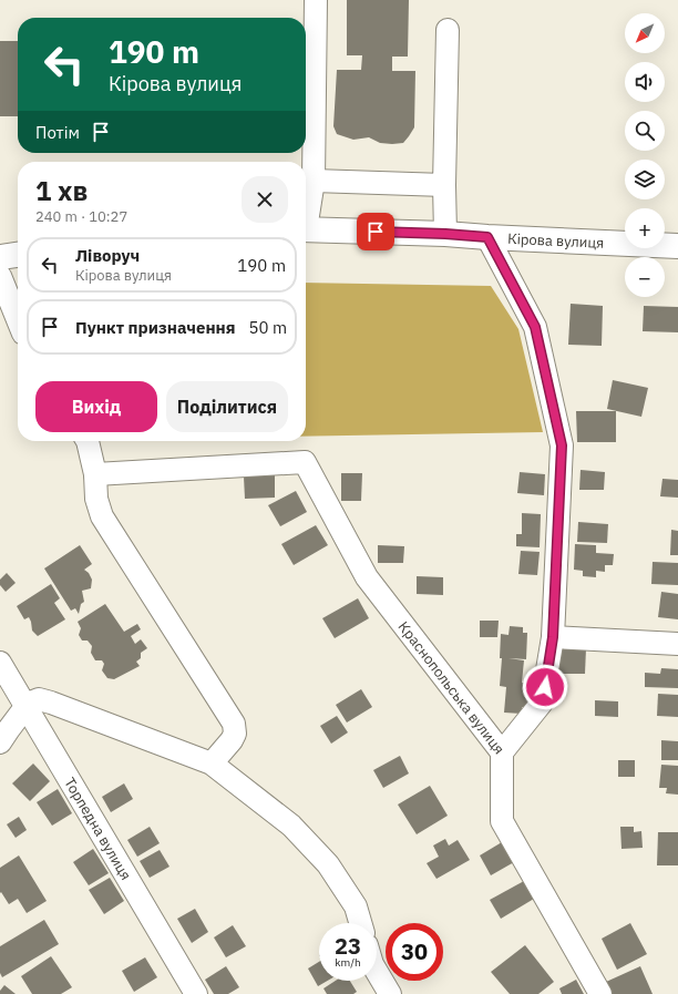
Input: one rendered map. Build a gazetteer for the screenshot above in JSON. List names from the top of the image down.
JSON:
{
  "streets": {
    "main road": ["Кірова вулиця"],
    "street": ["Краснопольська вулиця", "Торпедна вулиця"]
  },
  "north": "bottom left",
  "page": {
    "map_buttons": ["+", "−"],
    "turn": ["190 m", "Кірова вулиця"],
    "then": "Потім",
    "heading": ["1 хв", "240 m · 10:27"],
    "list": [
      {
        "name": "Ліворуч",
        "note": "Кірова вулиця",
        "value": "190 m"
      },
      {
        "name": "Пункт призначення",
        "value": "50 m"
      }
    ],
    "buttons": ["Вихід", "Поділитися"],
    "speed": "23 km/h",
    "limit": "30"
  }
}
